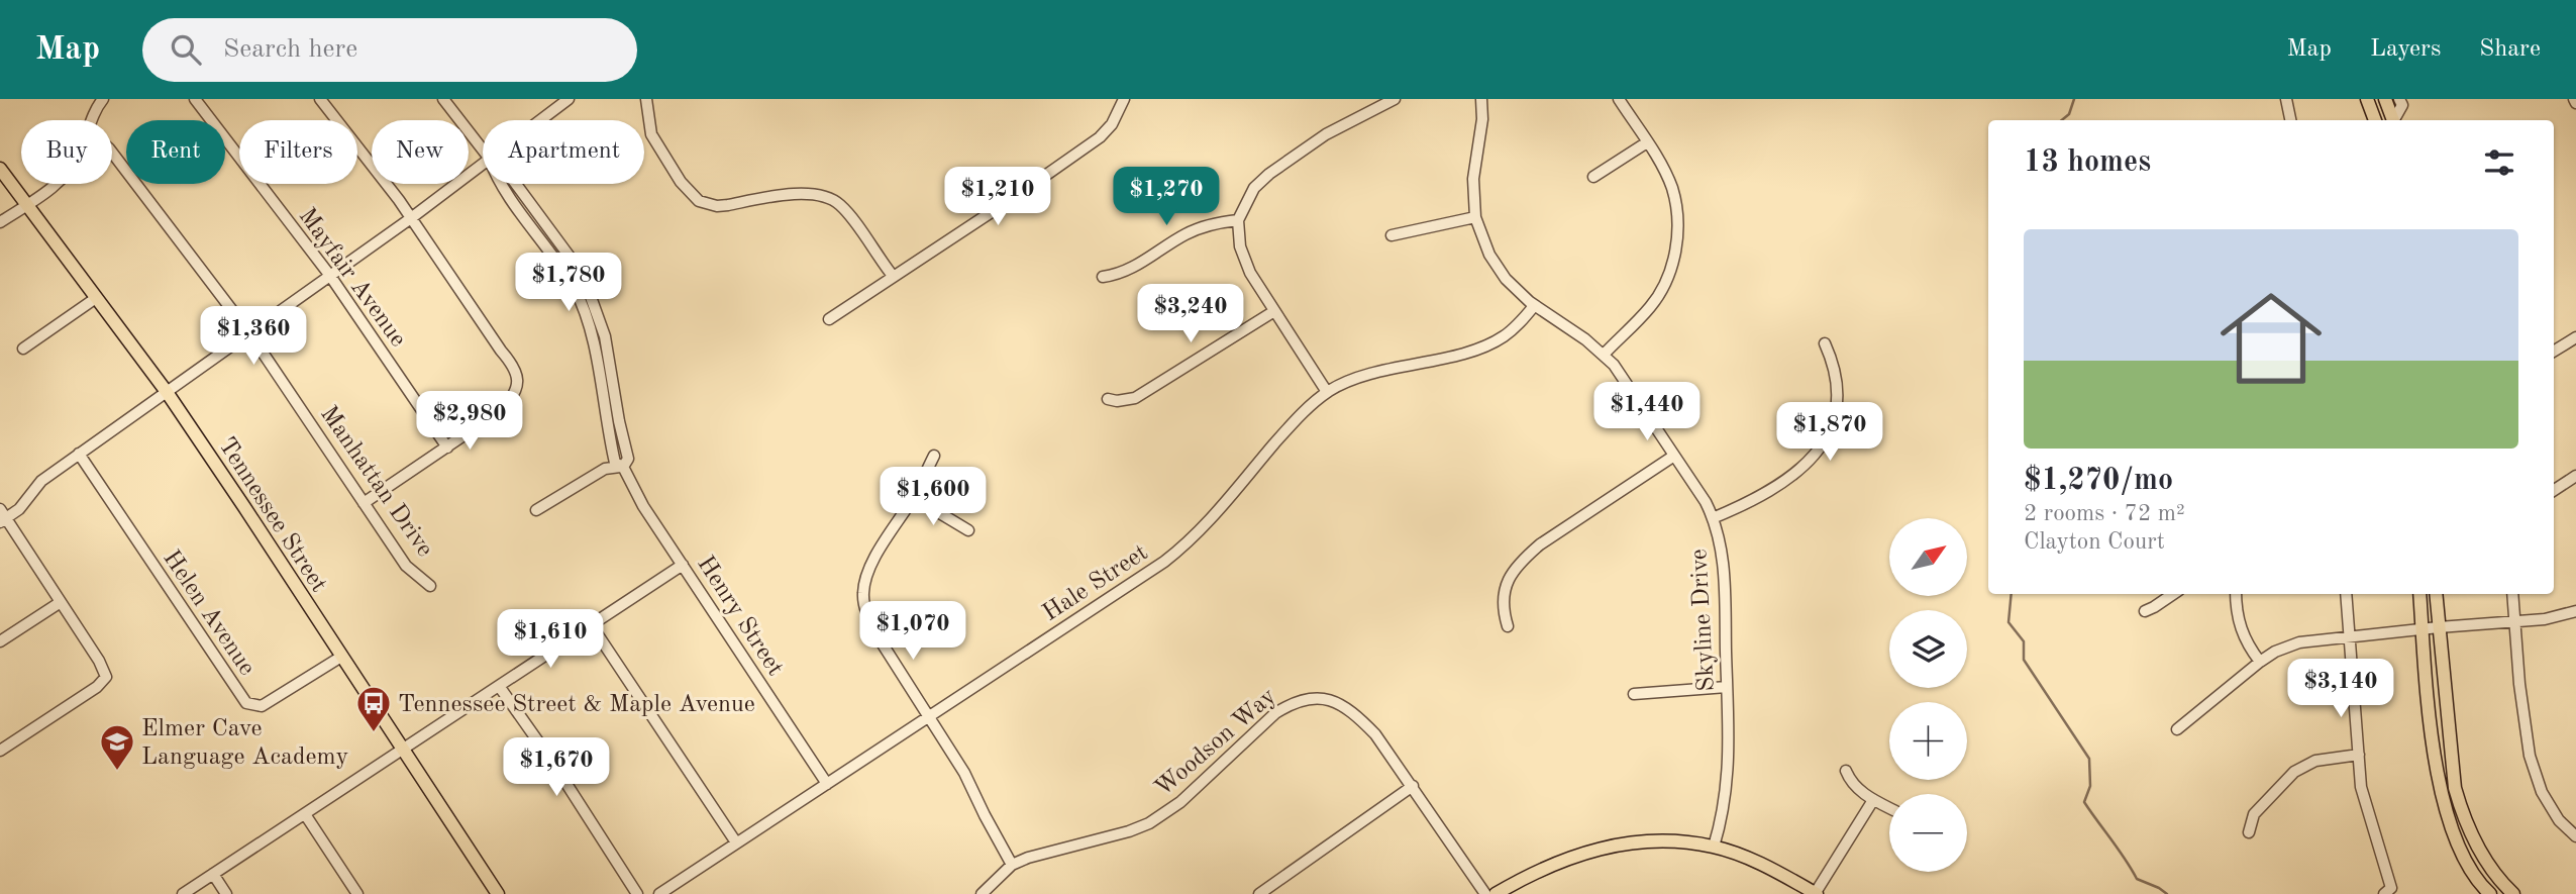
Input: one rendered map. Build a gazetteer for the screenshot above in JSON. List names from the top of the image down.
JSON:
{
  "streets": {
    "main road": ["Tennessee Street"],
    "street": [
      "Mayfair Avenue",
      "Manhattan Drive",
      "Hale Street",
      "Helen Avenue",
      "Henry Street",
      "Skyline Drive",
      "Woodson Way"
    ]
  },
  "crossings": [
    ["Tennessee Street", "Helen Avenue"],
    ["Hale Street", "Henry Street"],
    ["Hale Street", "Skyline Drive"]
  ],
  "places": {
    "bus stop": ["Tennessee Street & Maple Avenue"],
    "school or university": ["Elmer Cave Language Academy"]
  },
  "north": "top right",
  "page": {
    "header": "Map",
    "search": "Search here",
    "nav": ["Map", "Layers", "Share"],
    "chip": [
      "Buy",
      "Rent",
      "Filters",
      "New",
      "Apartment"
    ],
    "heading": "13 homes",
    "price": [
      "$1,210",
      "$1,270",
      "$1,780",
      "$3,240",
      "$1,360",
      "$1,440",
      "$2,980",
      "$1,870",
      "$1,600",
      "$1,070",
      "$1,610",
      "$3,140",
      "$1,670"
    ],
    "list": [
      {
        "name": "$1,270/mo",
        "note": "2 rooms · 72 m² · Clayton Court"
      }
    ],
    "map_buttons": ["+", "−"]
  }
}
